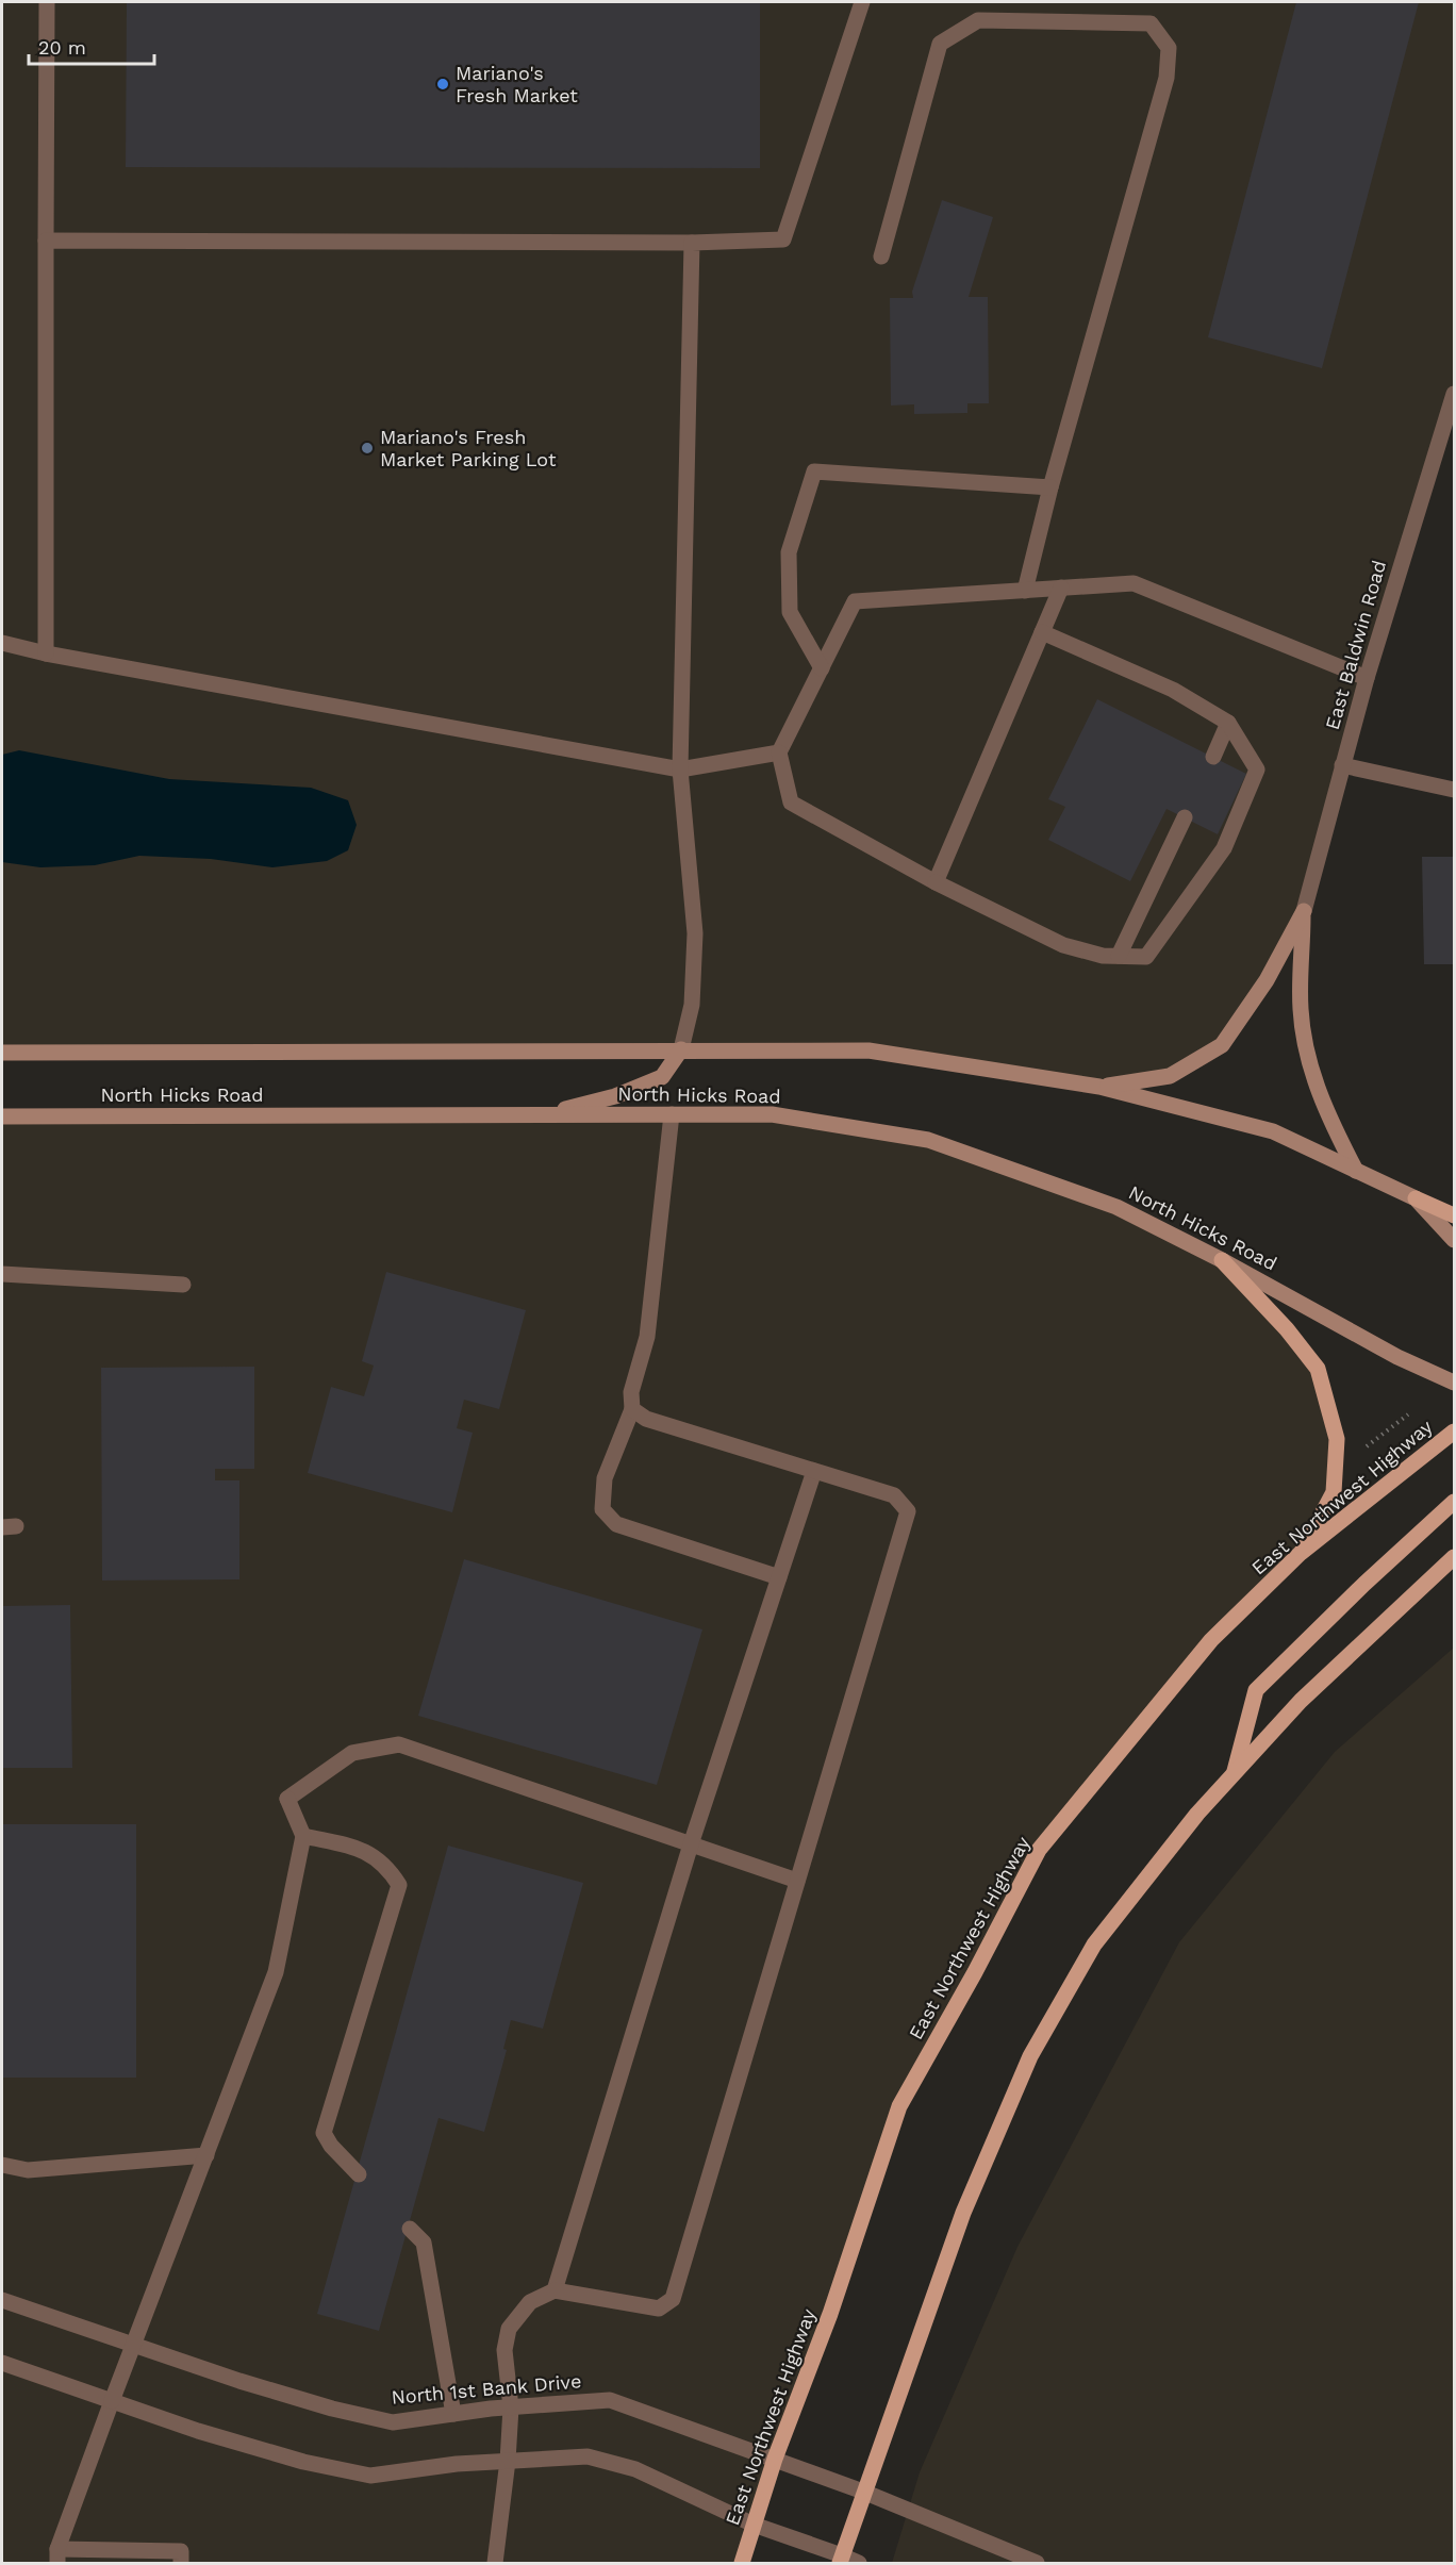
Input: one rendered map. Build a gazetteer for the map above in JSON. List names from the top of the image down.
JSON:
{
  "streets": {
    "main road": ["North Hicks Road", "East Northwest Highway"],
    "street": ["East Baldwin Road", "North 1st Bank Drive"]
  },
  "crossings": [
    ["East Northwest Highway", "North 1st Bank Drive"]
  ],
  "places": ["Mariano's Fresh Market", "Mariano's Fresh Market Parking Lot"],
  "scale_bar": "20 m"
}
